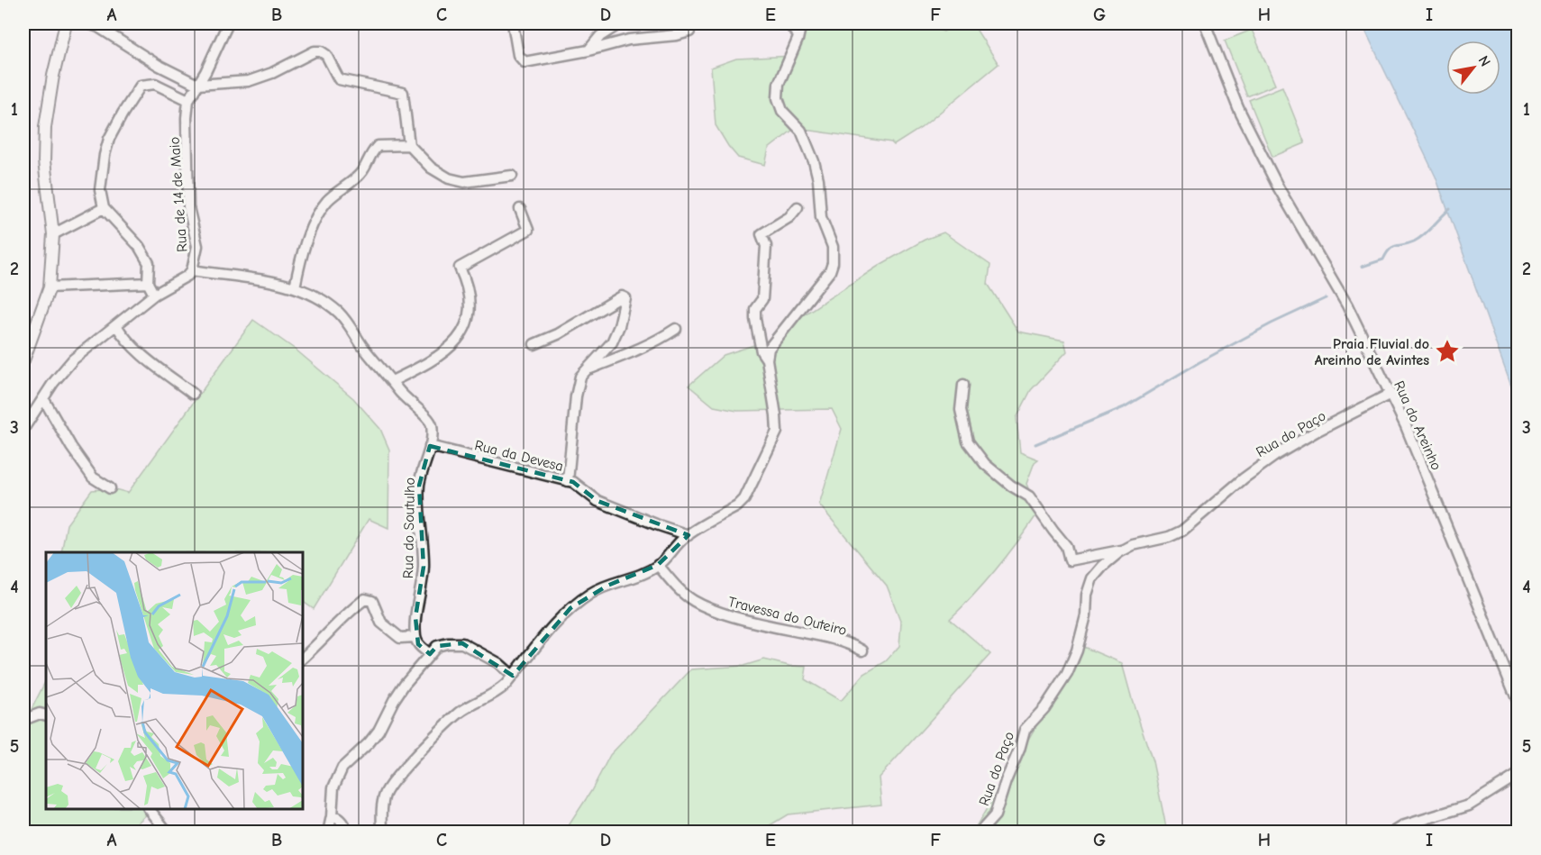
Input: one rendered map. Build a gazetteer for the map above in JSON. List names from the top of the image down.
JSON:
{
  "streets": {
    "street": [
      "Rua de 14 de Maio",
      "Rua do Areinho",
      "Rua do Paço",
      "Rua da Devesa",
      "Rua do Soutulho",
      "Travessa do Outeiro"
    ]
  },
  "crossings": [
    ["Rua de 14 de Maio", "Rua do Soutulho"],
    ["Rua do Areinho", "Rua do Paço"],
    ["Rua da Devesa", "Rua do Soutulho"]
  ],
  "places": {
    "place": ["Praia Fluvial do Areinho de Avintes"]
  },
  "north": "top right",
  "grid": {
    "columns": [
      "A",
      "B",
      "C",
      "D",
      "E",
      "F",
      "G",
      "H",
      "I"
    ],
    "rows": [
      "1",
      "2",
      "3",
      "4",
      "5"
    ]
  }
}
